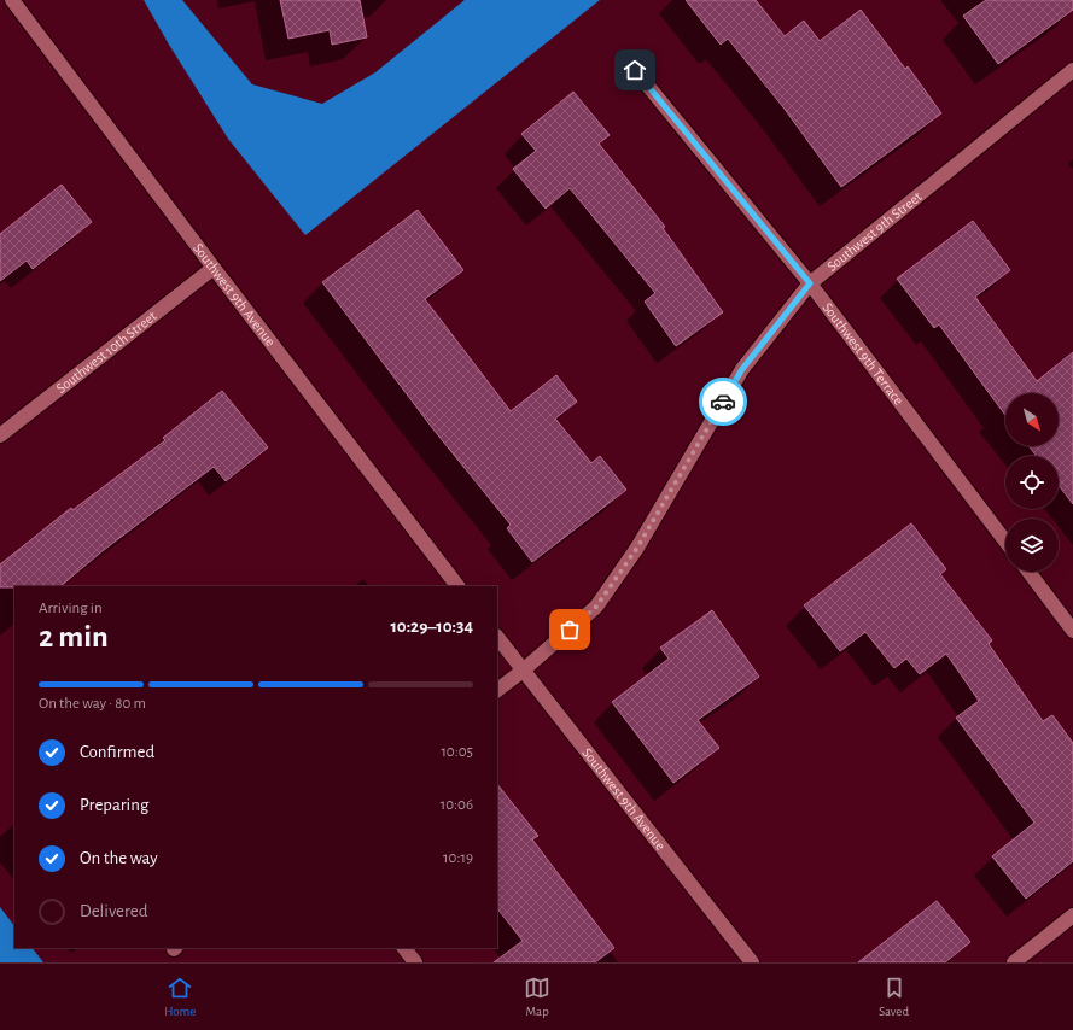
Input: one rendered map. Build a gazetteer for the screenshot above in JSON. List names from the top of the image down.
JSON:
{
  "streets": {
    "street": [
      "Southwest 9th Street",
      "Southwest 9th Avenue",
      "Southwest 10th Street",
      "Southwest 9th Terrace"
    ]
  },
  "crossings": [
    ["Southwest 9th Street", "Southwest 9th Avenue"],
    ["Southwest 9th Street", "Southwest 9th Terrace"],
    ["Southwest 9th Avenue", "Southwest 10th Street"]
  ],
  "north": "bottom right",
  "page": {
    "heading": ["2 min", "Arriving in", "10:29–10:34"],
    "bar": "On the way · 80 m",
    "list": [
      ["Confirmed", "10:05"],
      ["Preparing", "10:06"],
      ["On the way", "10:19"],
      "Delivered"
    ],
    "tabs": ["Home", "Map", "Saved"]
  }
}
